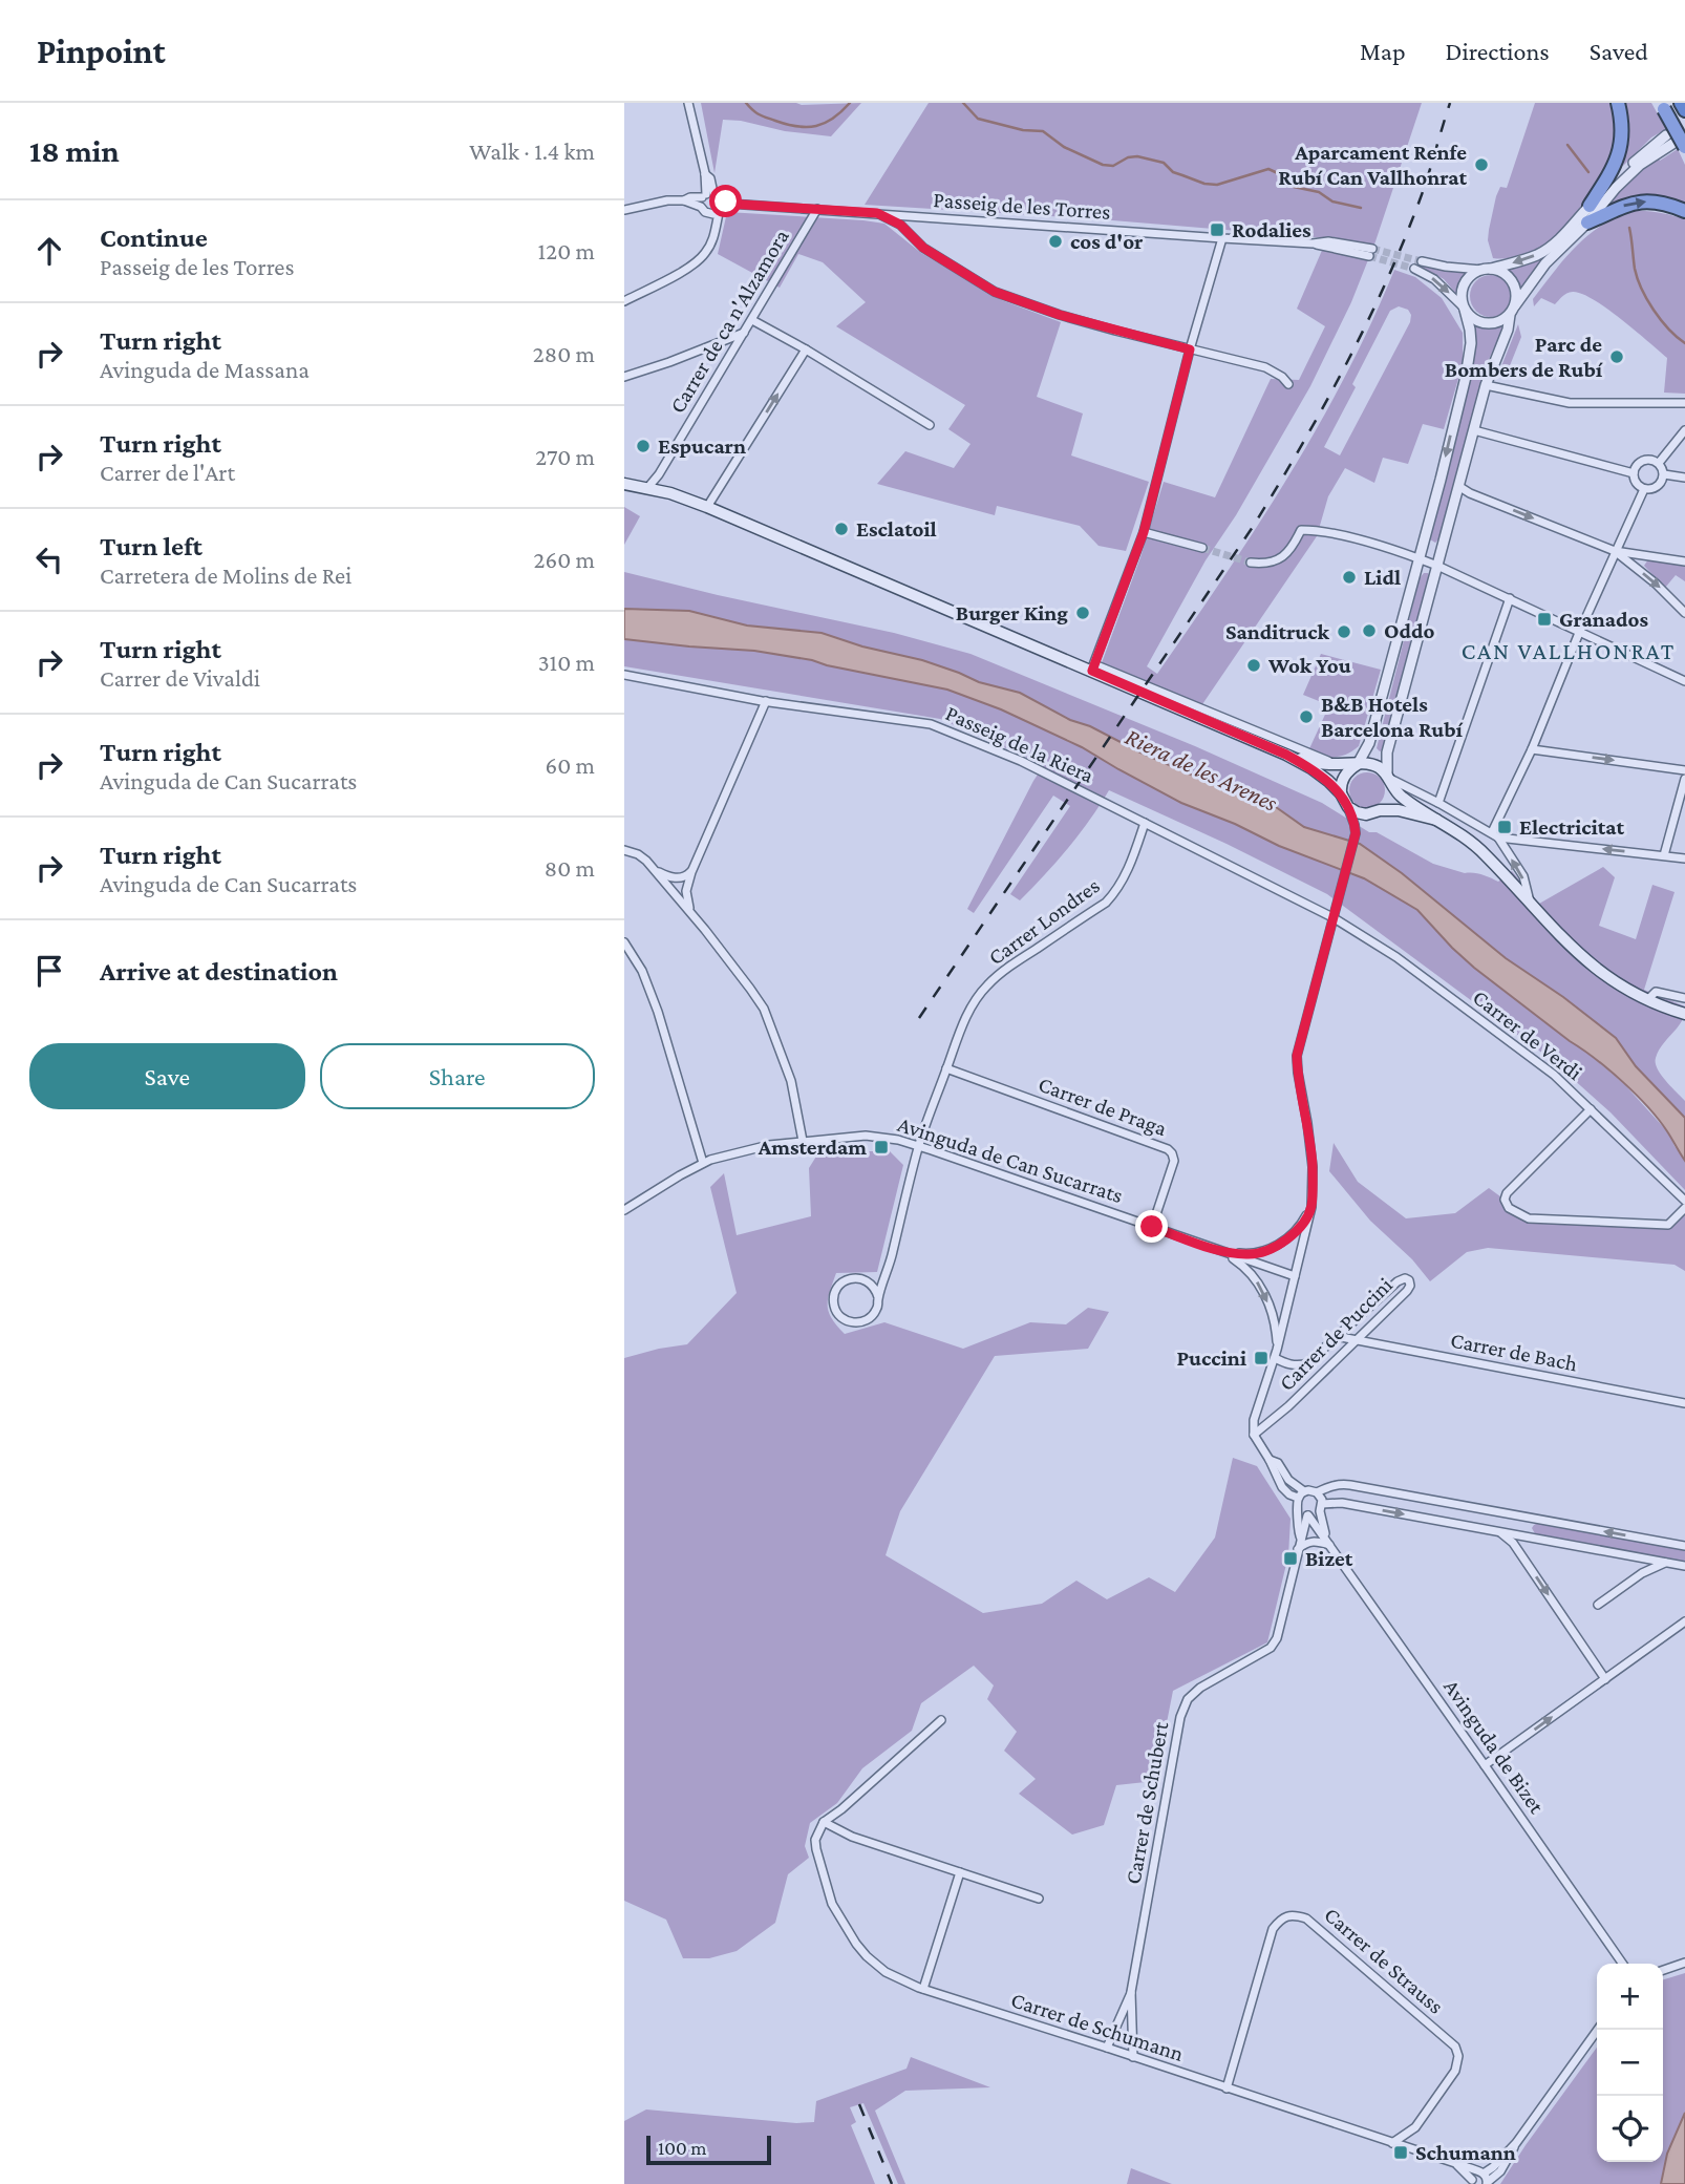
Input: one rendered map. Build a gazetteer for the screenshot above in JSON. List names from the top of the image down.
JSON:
{
  "streets": {
    "street": [
      "Passeig de les Torres",
      "Carrer de ca n'Alzamora",
      "Passeig de la Riera",
      "Carrer Londres",
      "Carrer de Verdi",
      "Carrer de Praga",
      "Avinguda de Can Sucarrats",
      "Carrer de Puccini",
      "Carrer de Bach",
      "Avinguda de Bizet",
      "Carrer de Schubert",
      "Carrer de Strauss",
      "Carrer de Schumann"
    ]
  },
  "crossings": [
    ["Passeig de les Torres", "Carrer de ca n'Alzamora"],
    ["Passeig de la Riera", "Carrer Londres"],
    ["Passeig de la Riera", "Carrer de Verdi"],
    ["Carrer Londres", "Carrer de Praga"],
    ["Carrer Londres", "Avinguda de Can Sucarrats"],
    ["Carrer de Praga", "Avinguda de Can Sucarrats"],
    ["Avinguda de Can Sucarrats", "Carrer de Puccini"],
    ["Carrer de Puccini", "Carrer de Bach"],
    ["Avinguda de Bizet", "Carrer de Schubert"],
    ["Carrer de Schubert", "Carrer de Schumann"],
    ["Carrer de Strauss", "Carrer de Schumann"]
  ],
  "districts": ["CAN VALLHONRAT"],
  "water": ["Riera de les Arenes"],
  "places": {
    "other": [
      "Aparcament Renfe Rubí Can Vallhonrat",
      "cos d'or",
      "Parc de Bombers de Rubí",
      "Espucarn",
      "Esclatoil",
      "Lidl",
      "Burger King",
      "Oddo",
      "Sanditruck",
      "Wok You",
      "B&B Hotels Barcelona Rubí"
    ],
    "transit": [
      "Rodalies",
      "Granados",
      "Electricitat",
      "Amsterdam",
      "Puccini",
      "Bizet",
      "Schumann"
    ]
  },
  "scale_bar": "100 m",
  "page": {
    "header": "Pinpoint",
    "nav": ["Map", "Directions", "Saved"],
    "heading": ["18 min", "Walk · 1.4 km"],
    "list": [
      ["Continue", "Passeig de les Torres", "120 m"],
      ["Turn right", "Avinguda de Massana", "280 m"],
      ["Turn right", "Carrer de l'Art", "270 m"],
      ["Turn left", "Carretera de Molins de Rei", "260 m"],
      ["Turn right", "Carrer de Vivaldi", "310 m"],
      ["Turn right", "Avinguda de Can Sucarrats", "60 m"],
      ["Turn right", "Avinguda de Can Sucarrats", "80 m"],
      "Arrive at destination"
    ],
    "buttons": ["Save", "Share"],
    "map_buttons": ["+", "−"],
    "scale": "100 m"
  }
}
